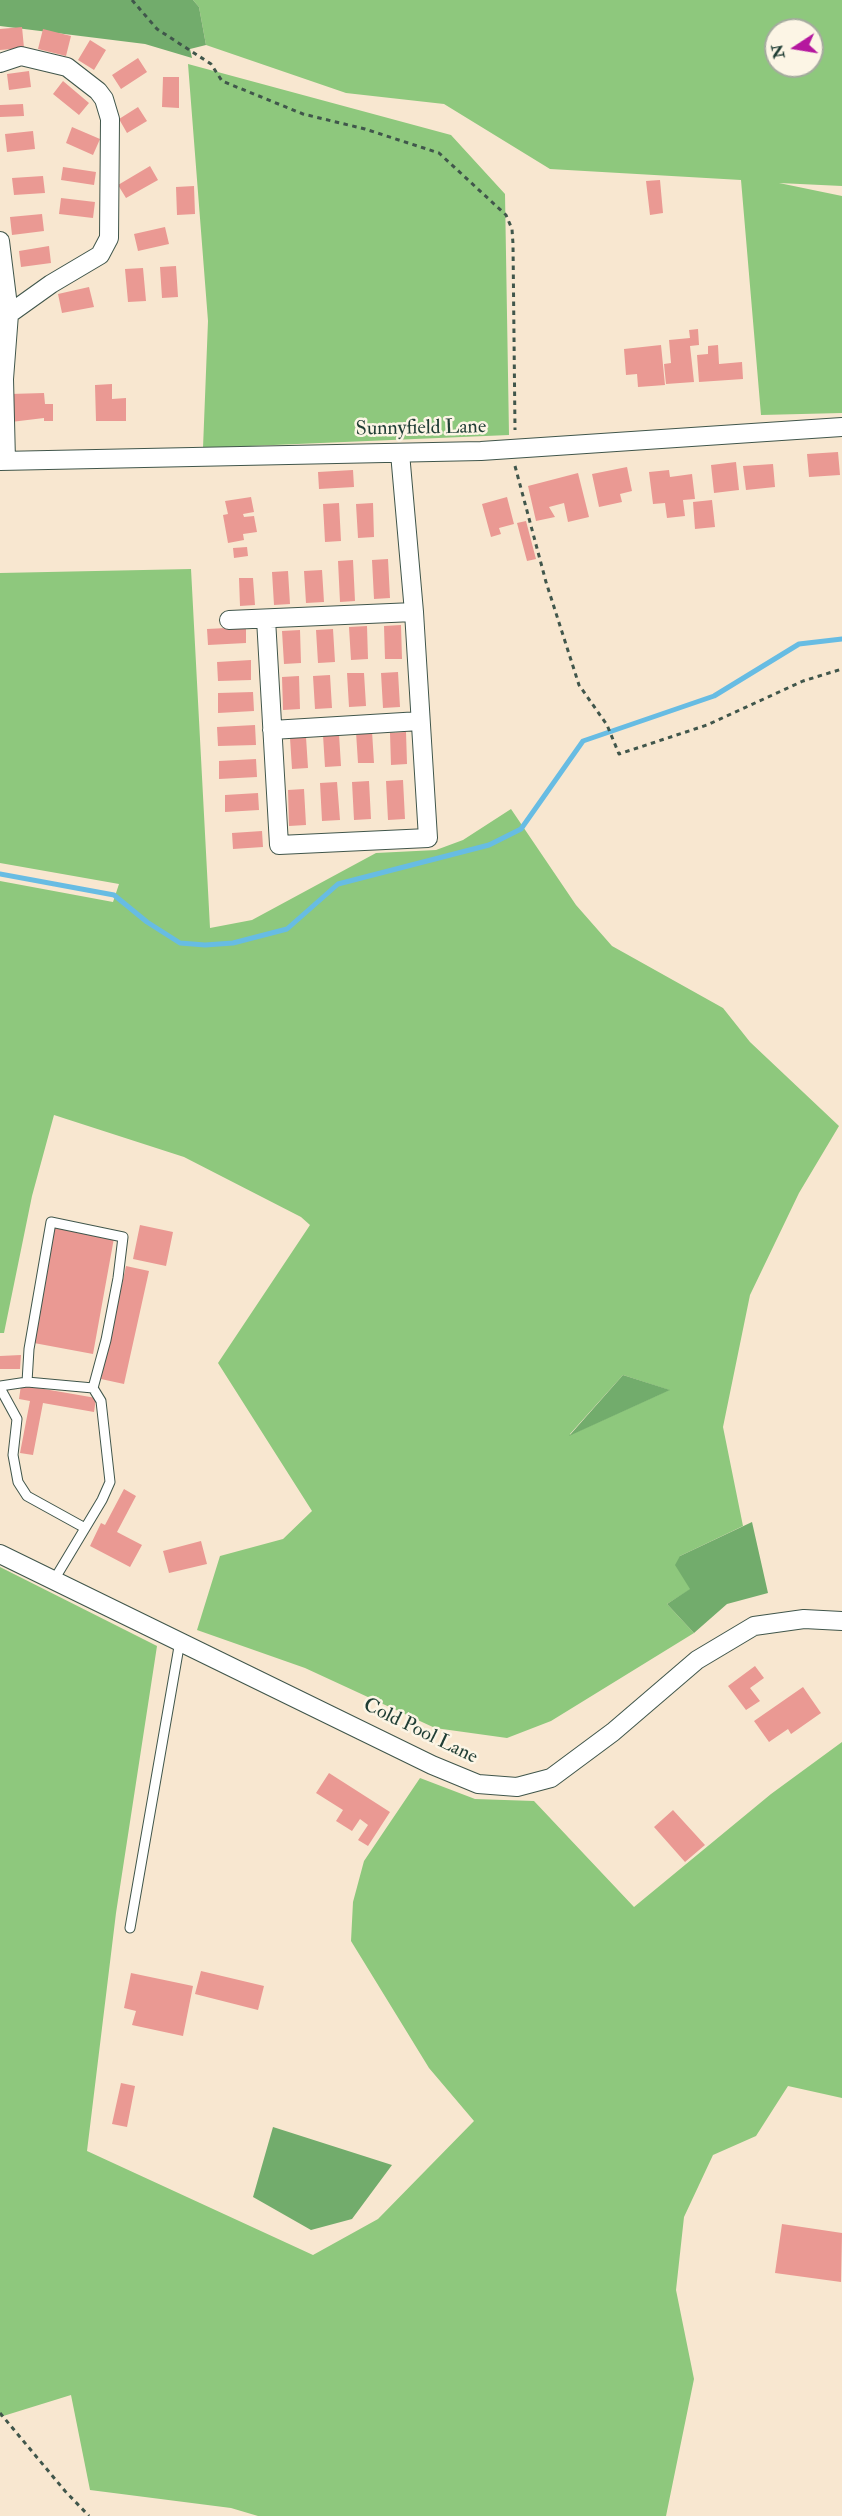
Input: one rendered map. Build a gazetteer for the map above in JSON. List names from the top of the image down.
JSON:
{
  "streets": {
    "street": ["Sunnyfield Lane", "Cold Pool Lane"]
  },
  "north": "left"
}
